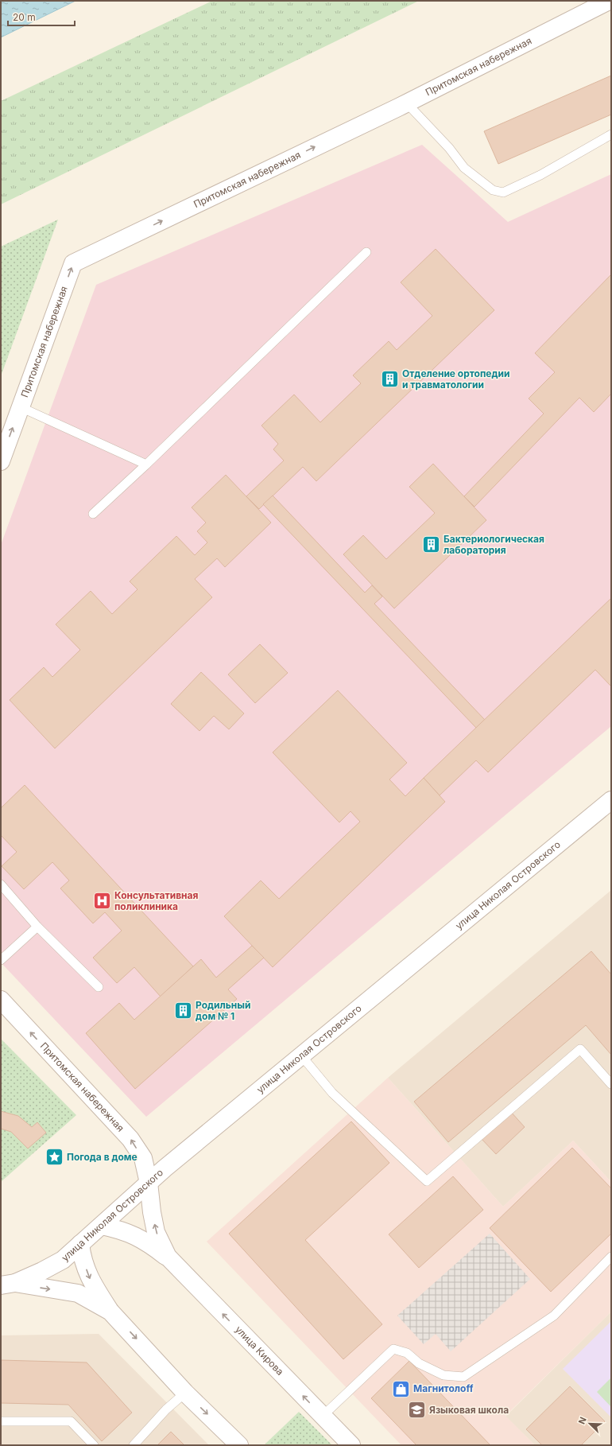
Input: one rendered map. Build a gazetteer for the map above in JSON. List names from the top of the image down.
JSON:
{
  "streets": {
    "street": ["Притомская набережная", "улица Николая Островского", "улица Кирова"]
  },
  "crossings": [
    ["Притомская набережная", "улица Николая Островского"],
    ["Притомская набережная", "улица Кирова"],
    ["улица Николая Островского", "улица Кирова"]
  ],
  "places": {
    "building": ["Отделение ортопедии и травматологии", "Бактериологическая лаборатория", "Родильный дом № 1"],
    "hospital": ["Консультативная поликлиника"],
    "place": ["Погода в доме"],
    "shop": ["Магнитолоff"],
    "school or university": ["Языковая школа"]
  },
  "scale_bar": "20 m",
  "north": "top left"
}
